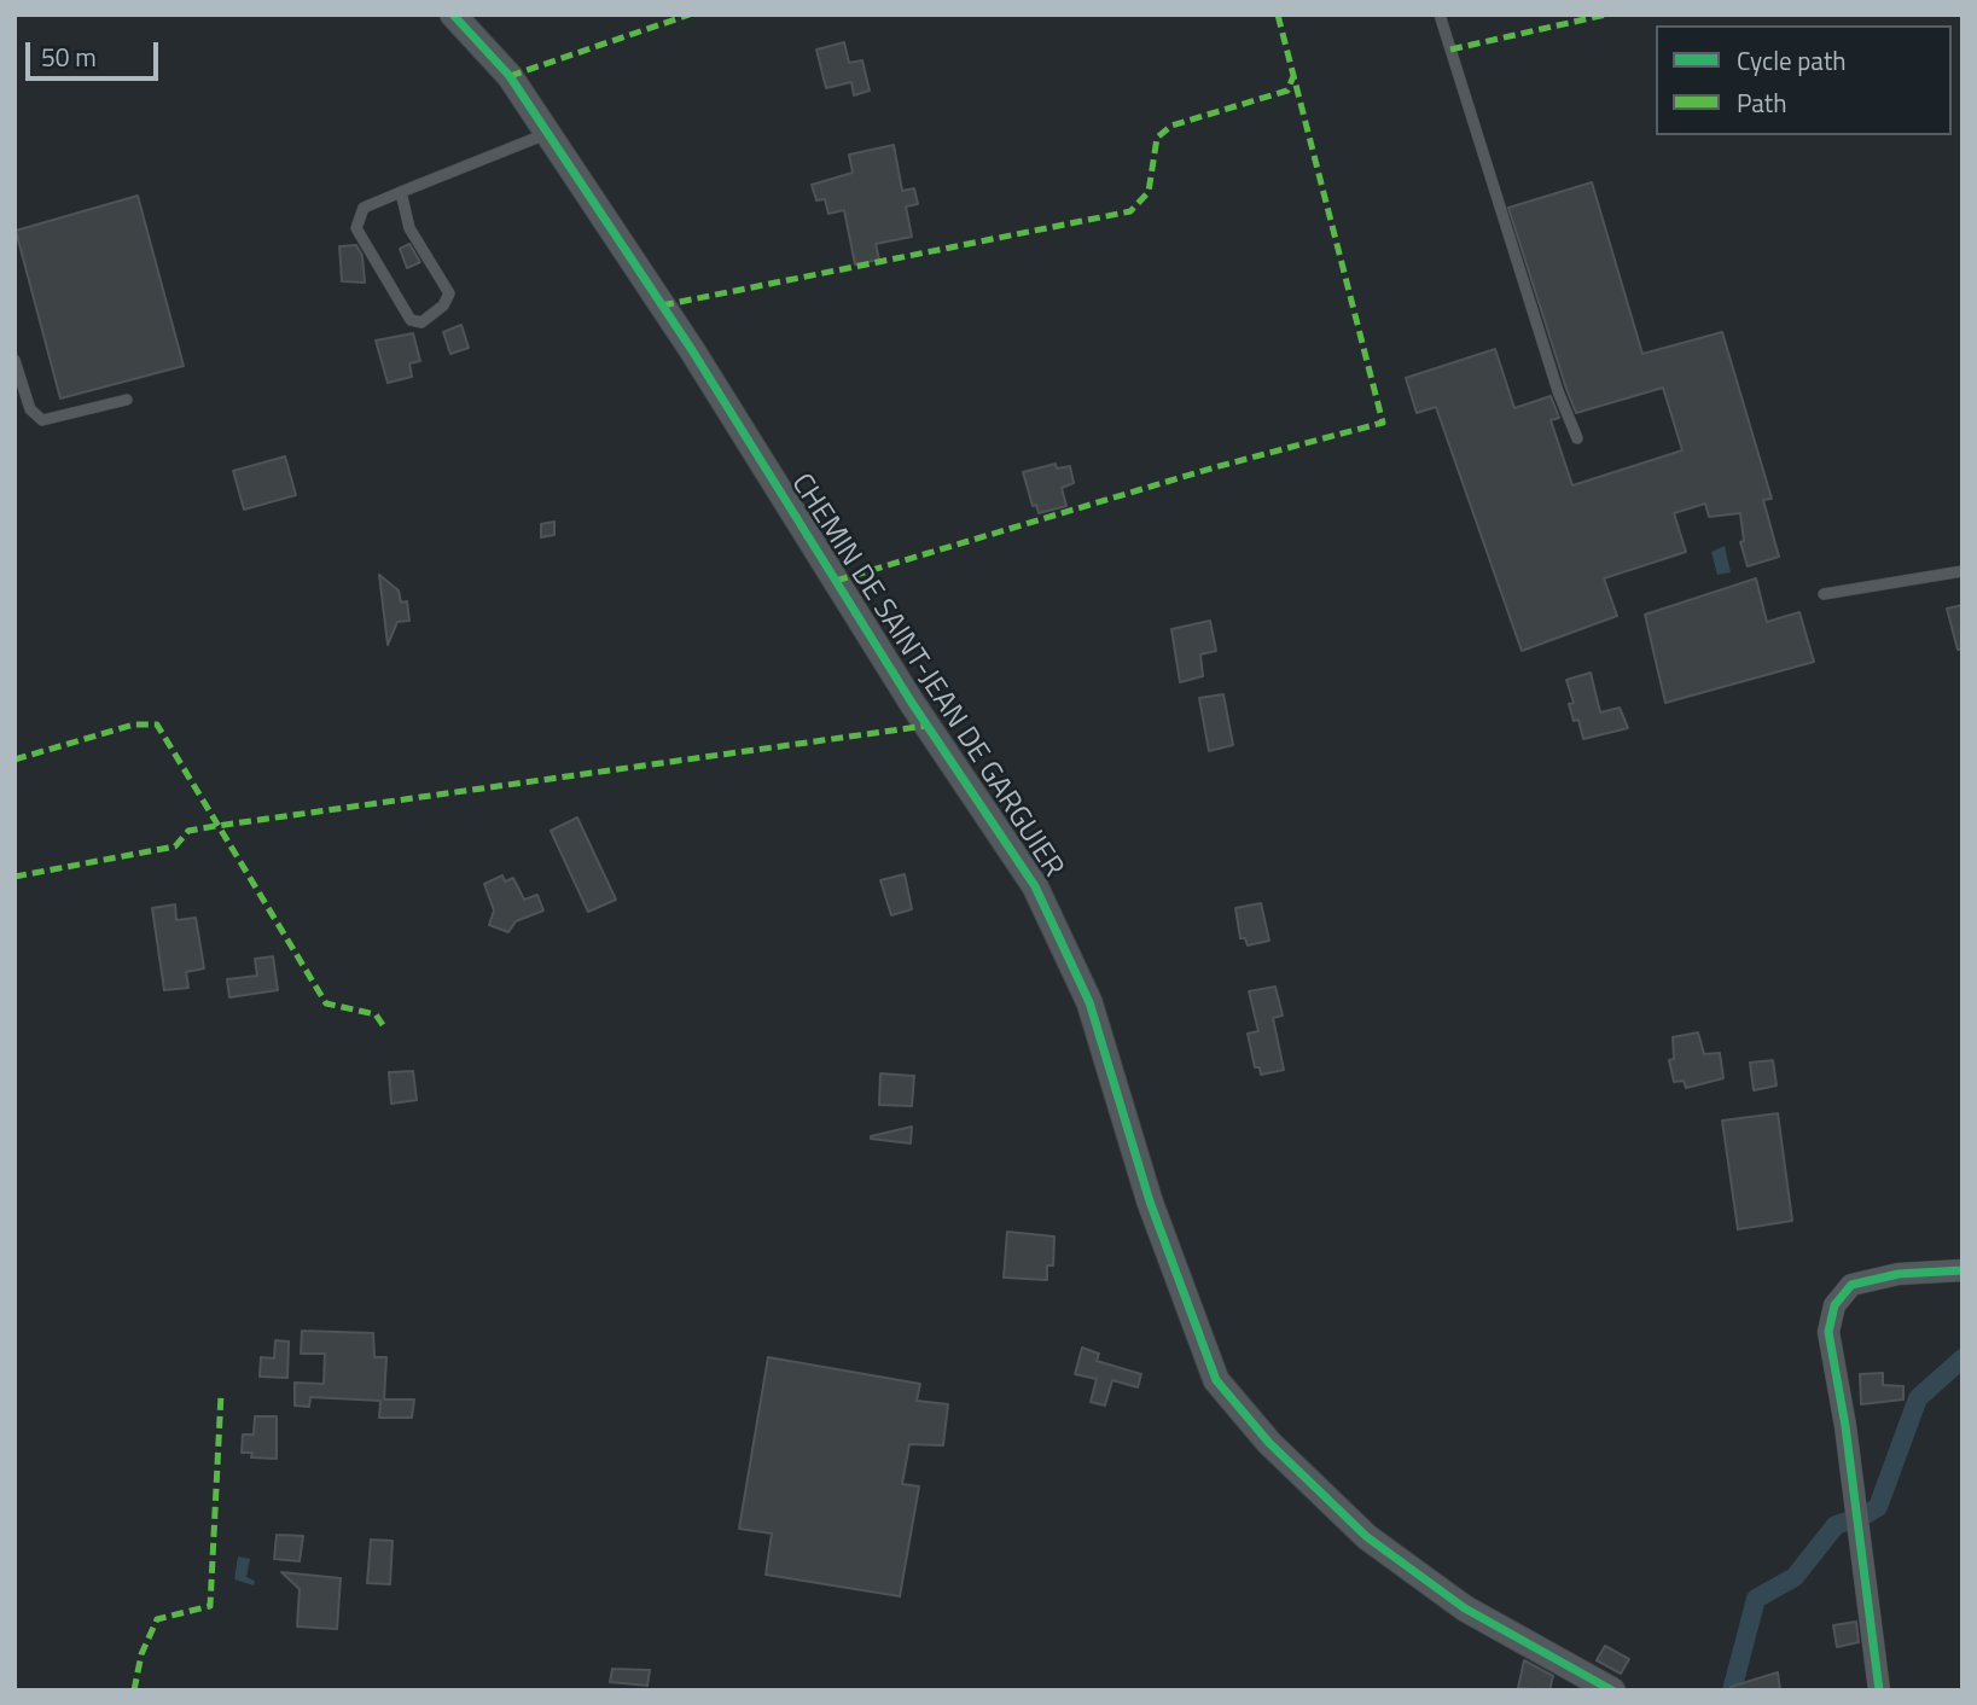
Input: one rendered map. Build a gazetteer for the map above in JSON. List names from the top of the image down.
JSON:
{
  "streets": {
    "street": ["CHEMIN DE SAINT-JEAN DE GARGUIER"]
  },
  "legend": ["Cycle path", "Path"],
  "scale_bar": "50 m"
}
